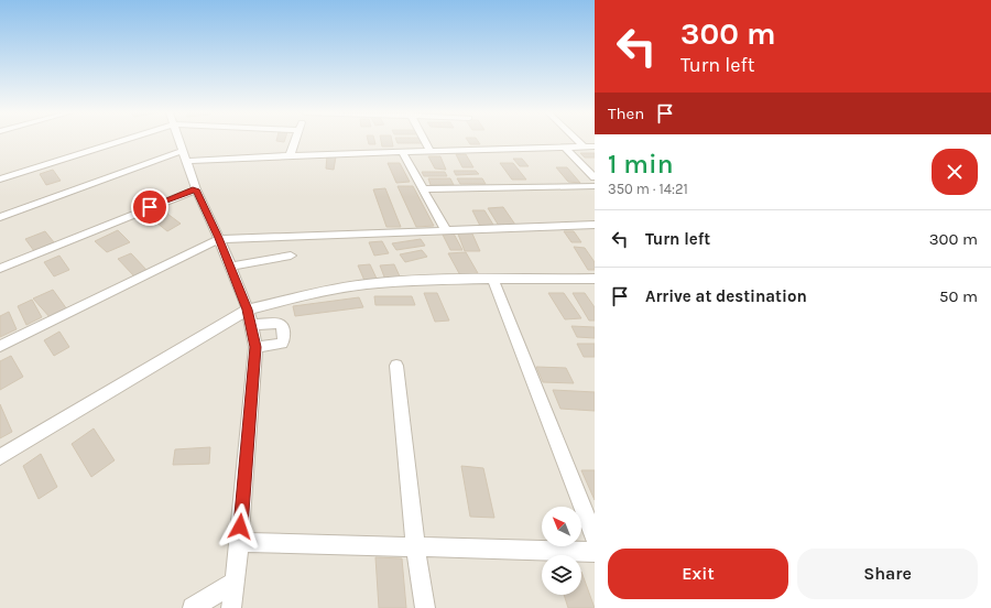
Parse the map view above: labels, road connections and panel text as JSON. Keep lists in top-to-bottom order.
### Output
{
  "north": "top left",
  "page": {
    "turn": ["300 m", "Turn left"],
    "then": "Then",
    "heading": ["1 min", "350 m · 14:21"],
    "list": [
      {
        "name": "Turn left",
        "value": "300 m"
      },
      {
        "name": "Arrive at destination",
        "value": "50 m"
      }
    ],
    "buttons": ["Exit", "Share"]
  }
}
